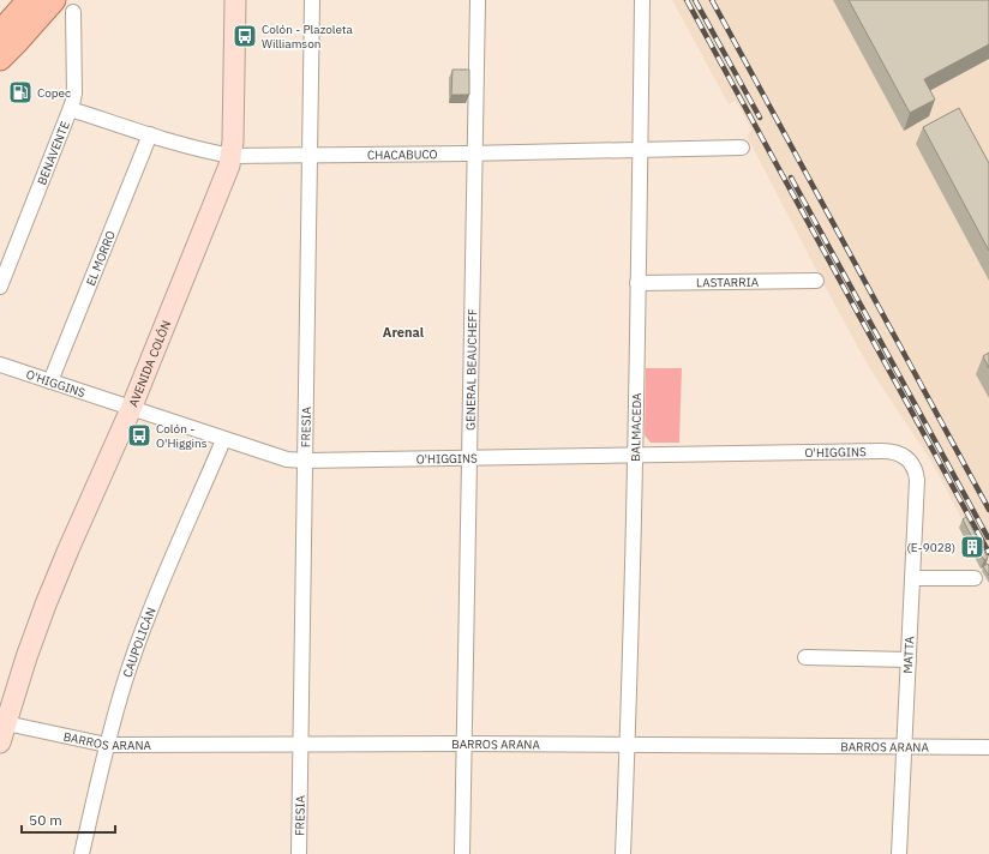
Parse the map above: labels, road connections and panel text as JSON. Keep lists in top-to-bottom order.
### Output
{
  "streets": {
    "main road": ["AVENIDA COLÓN"],
    "street": [
      "BENAVENTE",
      "CHACABUCO",
      "EL MORRO",
      "LASTARRIA",
      "GENERAL BEAUCHEFF",
      "O'HIGGINS",
      "FRESIA",
      "BALMACEDA",
      "CAUPOLICÁN",
      "MATTA",
      "BARROS ARANA"
    ]
  },
  "crossings": [
    ["BENAVENTE", "CHACABUCO"],
    ["CHACABUCO", "EL MORRO"],
    ["CHACABUCO", "AVENIDA COLÓN"],
    ["CHACABUCO", "GENERAL BEAUCHEFF"],
    ["CHACABUCO", "FRESIA"],
    ["CHACABUCO", "BALMACEDA"],
    ["EL MORRO", "O'HIGGINS"],
    ["LASTARRIA", "BALMACEDA"],
    ["AVENIDA COLÓN", "O'HIGGINS"],
    ["AVENIDA COLÓN", "BARROS ARANA"],
    ["GENERAL BEAUCHEFF", "O'HIGGINS"],
    ["GENERAL BEAUCHEFF", "BARROS ARANA"],
    ["O'HIGGINS", "FRESIA"],
    ["O'HIGGINS", "BALMACEDA"],
    ["O'HIGGINS", "CAUPOLICÁN"],
    ["O'HIGGINS", "MATTA"],
    ["FRESIA", "BARROS ARANA"],
    ["BALMACEDA", "BARROS ARANA"],
    ["CAUPOLICÁN", "BARROS ARANA"],
    ["MATTA", "BARROS ARANA"]
  ],
  "districts": ["Arenal"],
  "places": {
    "bus stop": ["Colón - Plazoleta Williamson", "Colón - O'Higgins"],
    "fuel station": ["Copec"],
    "building": ["(E-9028)"]
  },
  "scale_bar": "50 m"
}
